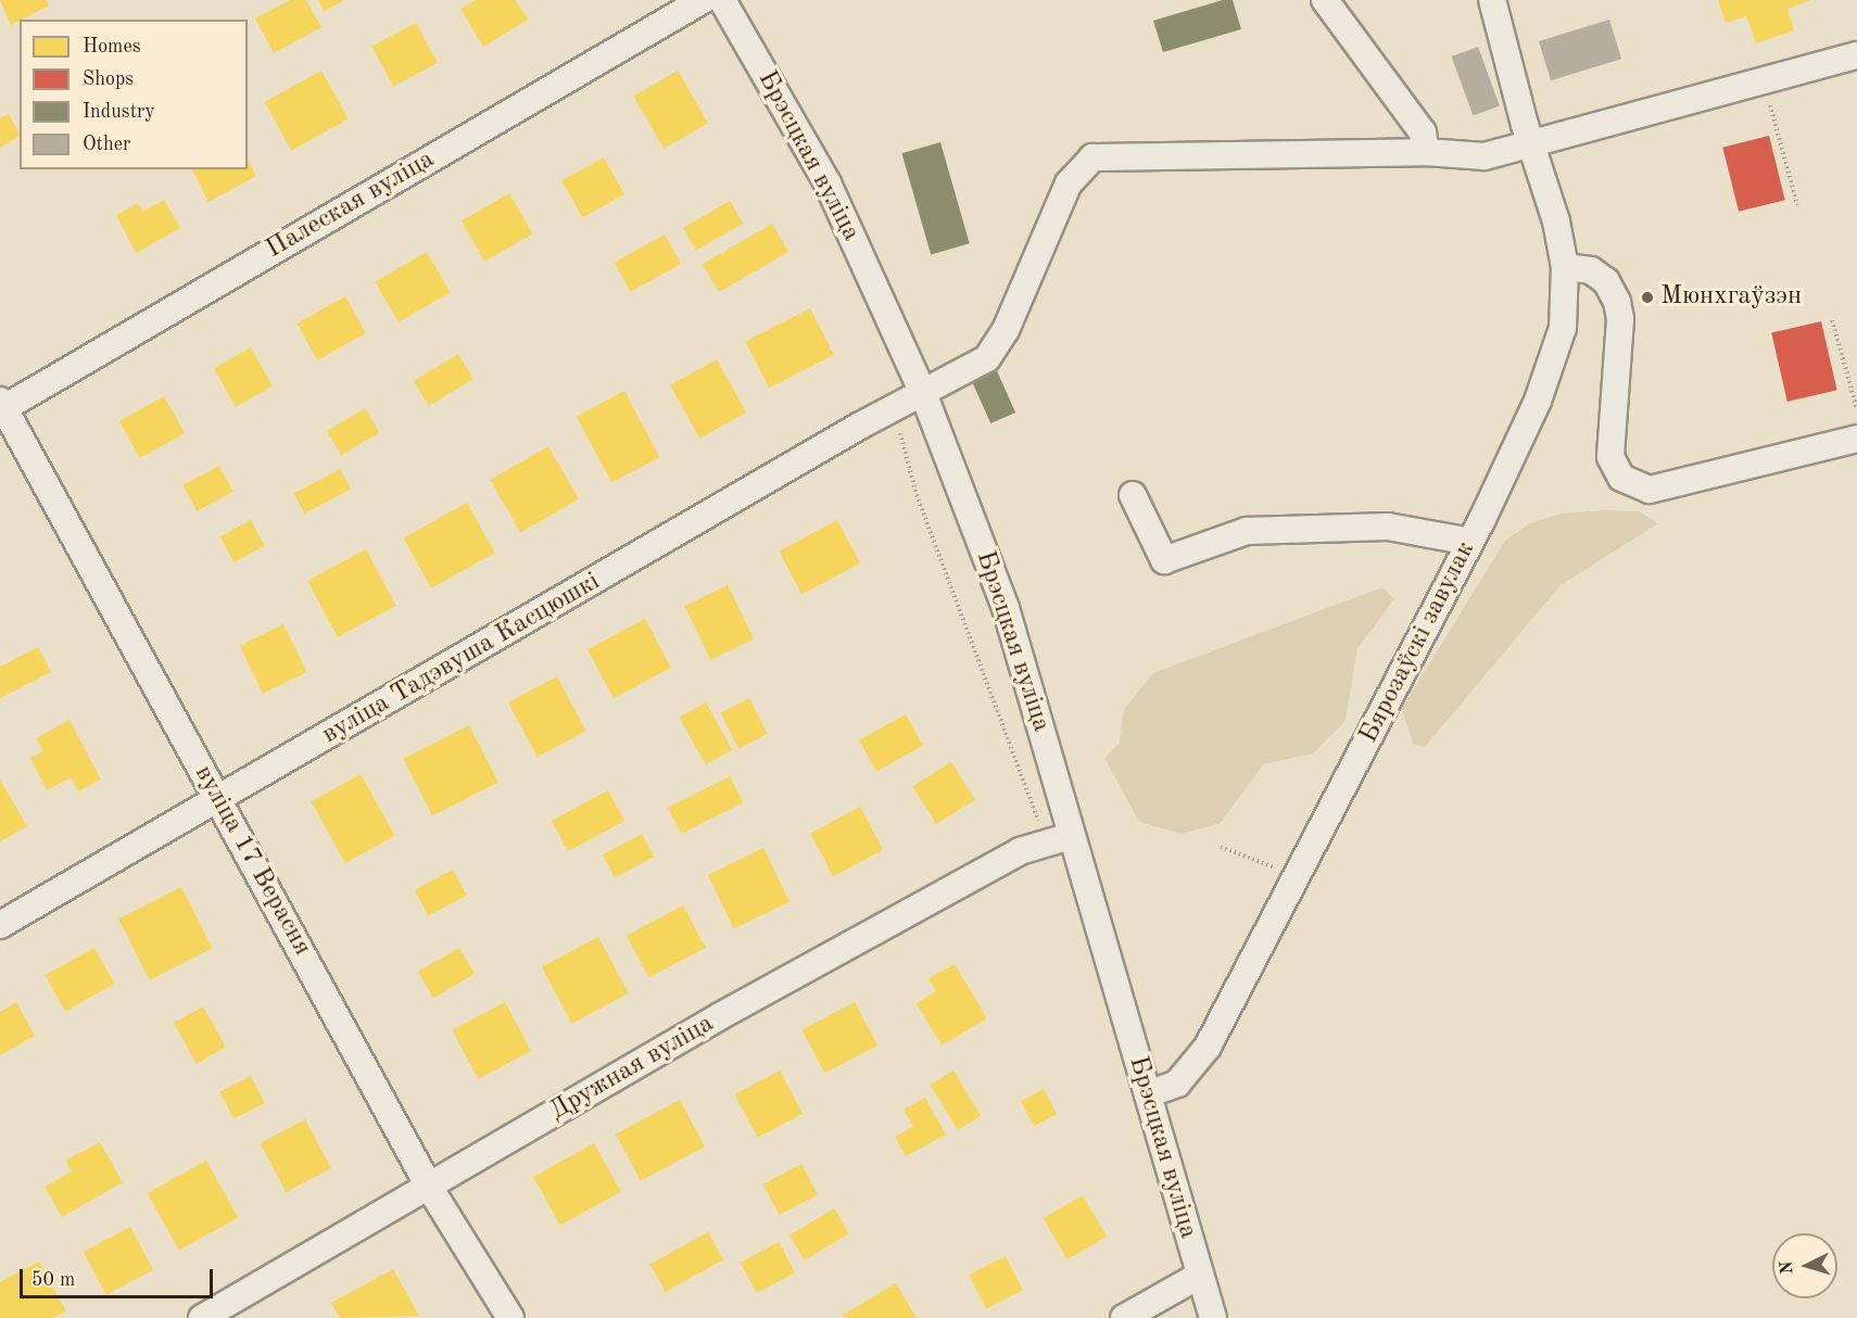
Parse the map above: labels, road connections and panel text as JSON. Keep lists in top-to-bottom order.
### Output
{
  "streets": {
    "street": [
      "Брэсцкая вуліца",
      "Палеская вуліца",
      "Бярозаўскі завулак",
      "вуліца Тадэвуша Касцюшкі",
      "вуліца 17 Верасня",
      "Дружная вуліца"
    ]
  },
  "crossings": [
    ["Брэсцкая вуліца", "Бярозаўскі завулак"],
    ["Брэсцкая вуліца", "вуліца Тадэвуша Касцюшкі"],
    ["Брэсцкая вуліца", "Дружная вуліца"],
    ["Палеская вуліца", "вуліца 17 Верасня"],
    ["Бярозаўскі завулак", "вуліца Тадэвуша Касцюшкі"],
    ["вуліца Тадэвуша Касцюшкі", "вуліца 17 Верасня"],
    ["вуліца 17 Верасня", "Дружная вуліца"]
  ],
  "places": ["Мюнхгаўзэн"],
  "legend": [
    "Homes",
    "Shops",
    "Industry",
    "Other"
  ],
  "scale_bar": "50 m",
  "north": "left"
}
